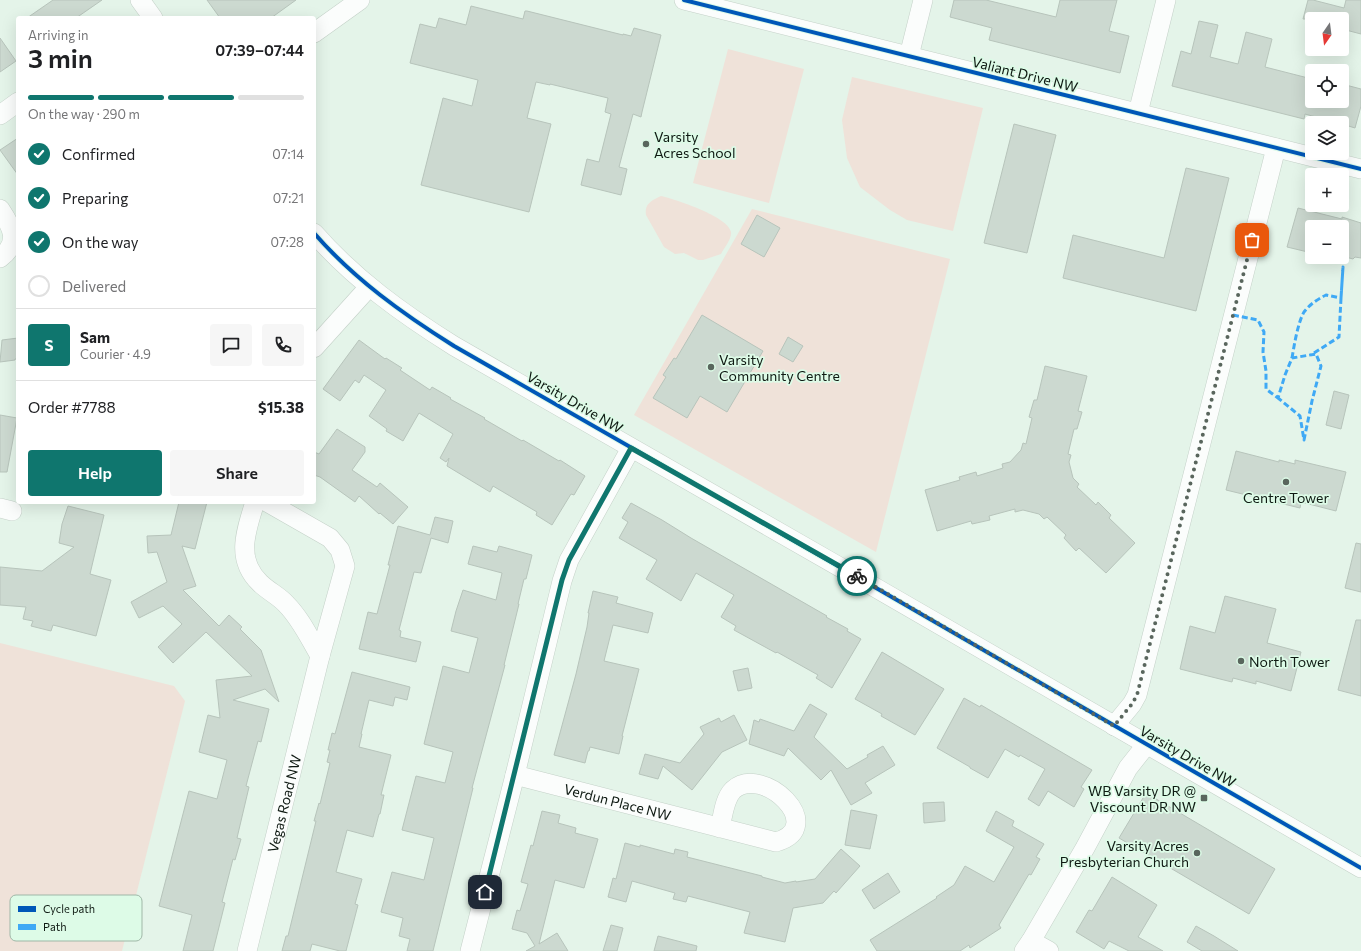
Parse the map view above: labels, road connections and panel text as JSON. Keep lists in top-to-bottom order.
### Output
{
  "streets": {
    "street": [
      "Valiant Drive NW",
      "Varsity Drive NW",
      "Verdun Place NW",
      "Vegas Road NW"
    ]
  },
  "places": {
    "other": [
      "Varsity Acres School",
      "Varsity Community Centre",
      "Centre Tower",
      "North Tower",
      "Varsity Acres Presbyterian Church"
    ],
    "transit": ["WB Varsity DR @ Viscount DR NW"]
  },
  "legend": ["Cycle path", "Path"],
  "north": "bottom",
  "page": {
    "map_buttons": ["+", "−"],
    "heading": ["3 min", "Arriving in", "07:39–07:44"],
    "panel": [
      "Sam",
      "Courier · 4.9",
      "Order #7788",
      "$15.38"
    ],
    "bar": "On the way · 290 m",
    "list": [
      ["Confirmed", "07:14"],
      ["Preparing", "07:21"],
      ["On the way", "07:28"],
      "Delivered"
    ],
    "round": "S",
    "buttons": ["Help", "Share"]
  }
}
